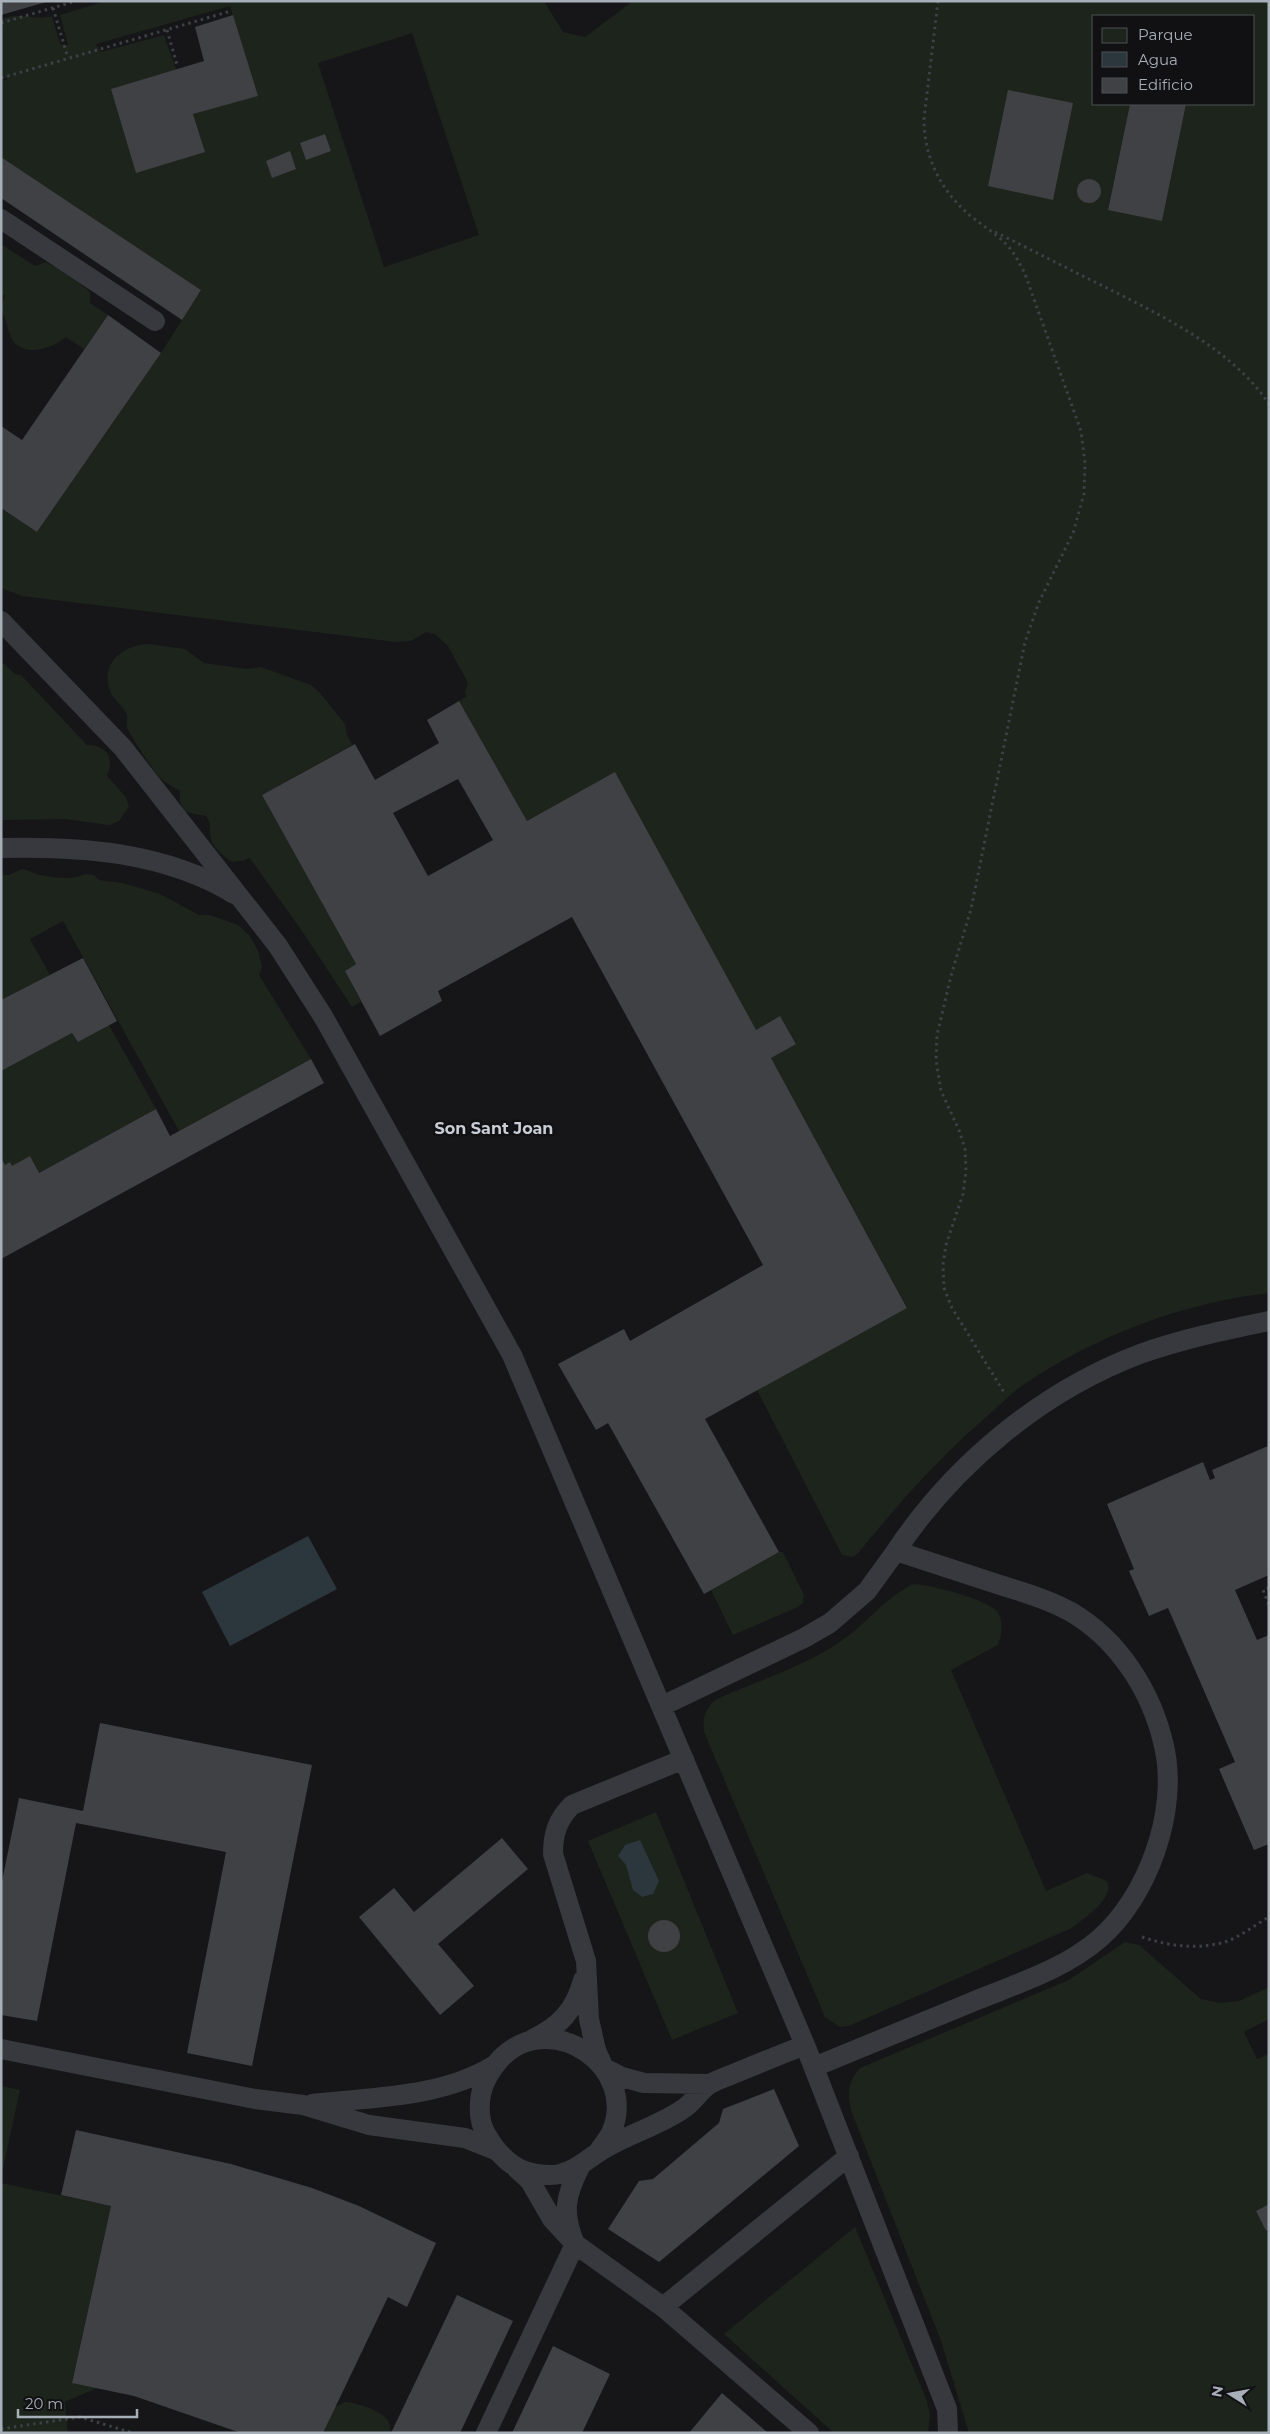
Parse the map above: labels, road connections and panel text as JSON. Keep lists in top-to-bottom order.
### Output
{
  "districts": ["Son Sant Joan"],
  "legend": ["Parque", "Agua", "Edificio"],
  "scale_bar": "20 m",
  "north": "left"
}
